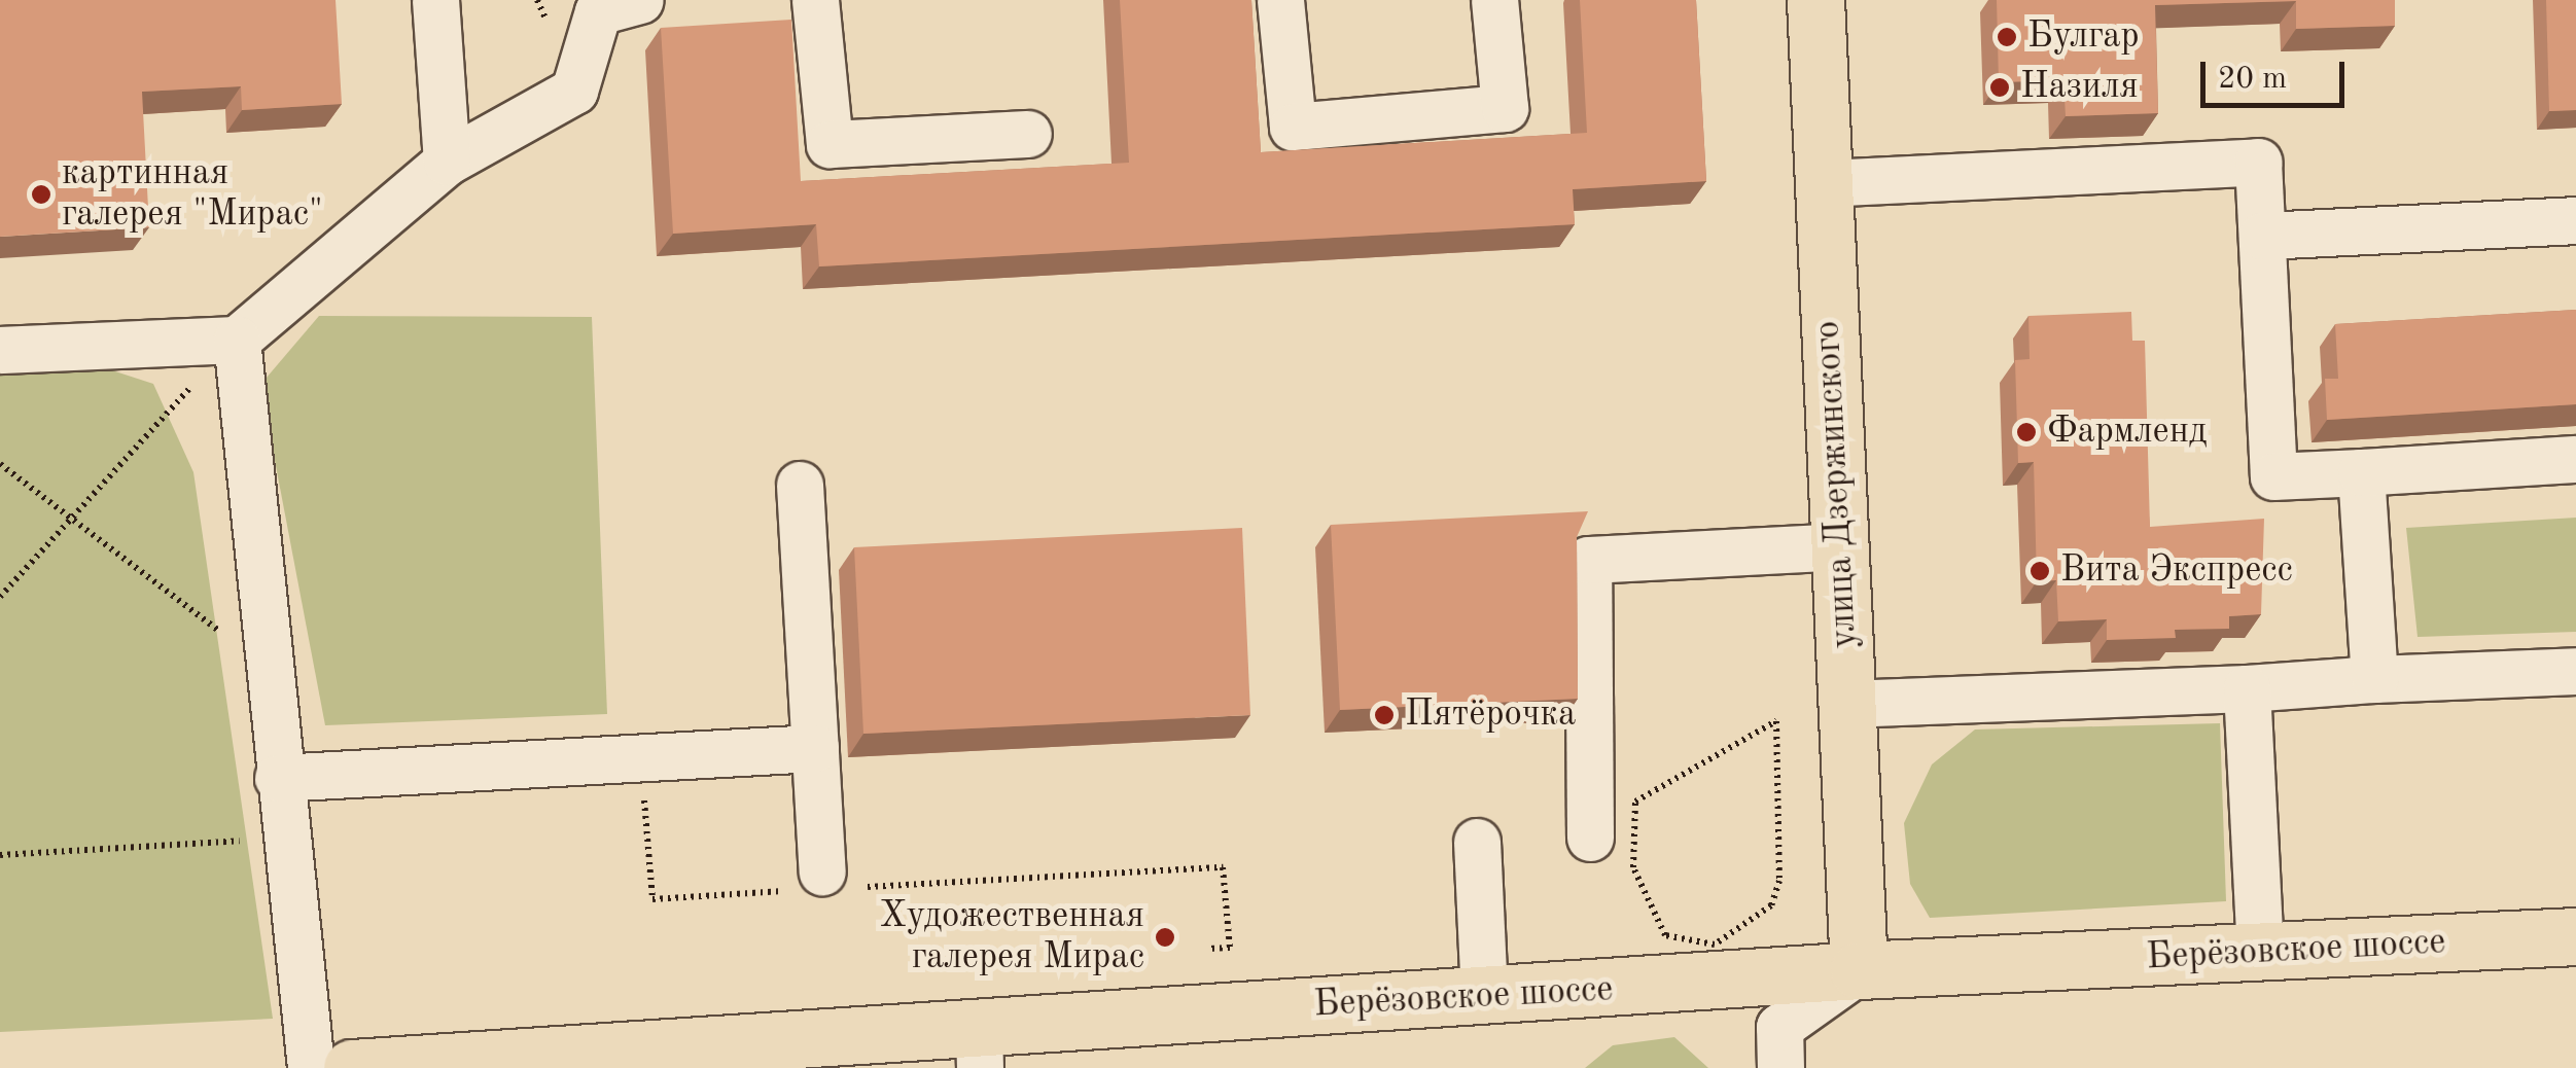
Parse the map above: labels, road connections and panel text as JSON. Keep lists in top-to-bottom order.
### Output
{
  "streets": {
    "main road": ["улица Дзержинского", "Берёзовское шоссе"]
  },
  "crossings": [
    ["улица Дзержинского", "Берёзовское шоссе"]
  ],
  "places": [
    "Булгар",
    "Назиля",
    "картинная галерея \"Мирас\"",
    "Фармленд",
    "Вита Экспресс",
    "Пятёрочка",
    "Художественная галерея Мирас"
  ],
  "scale_bar": "20 m"
}
